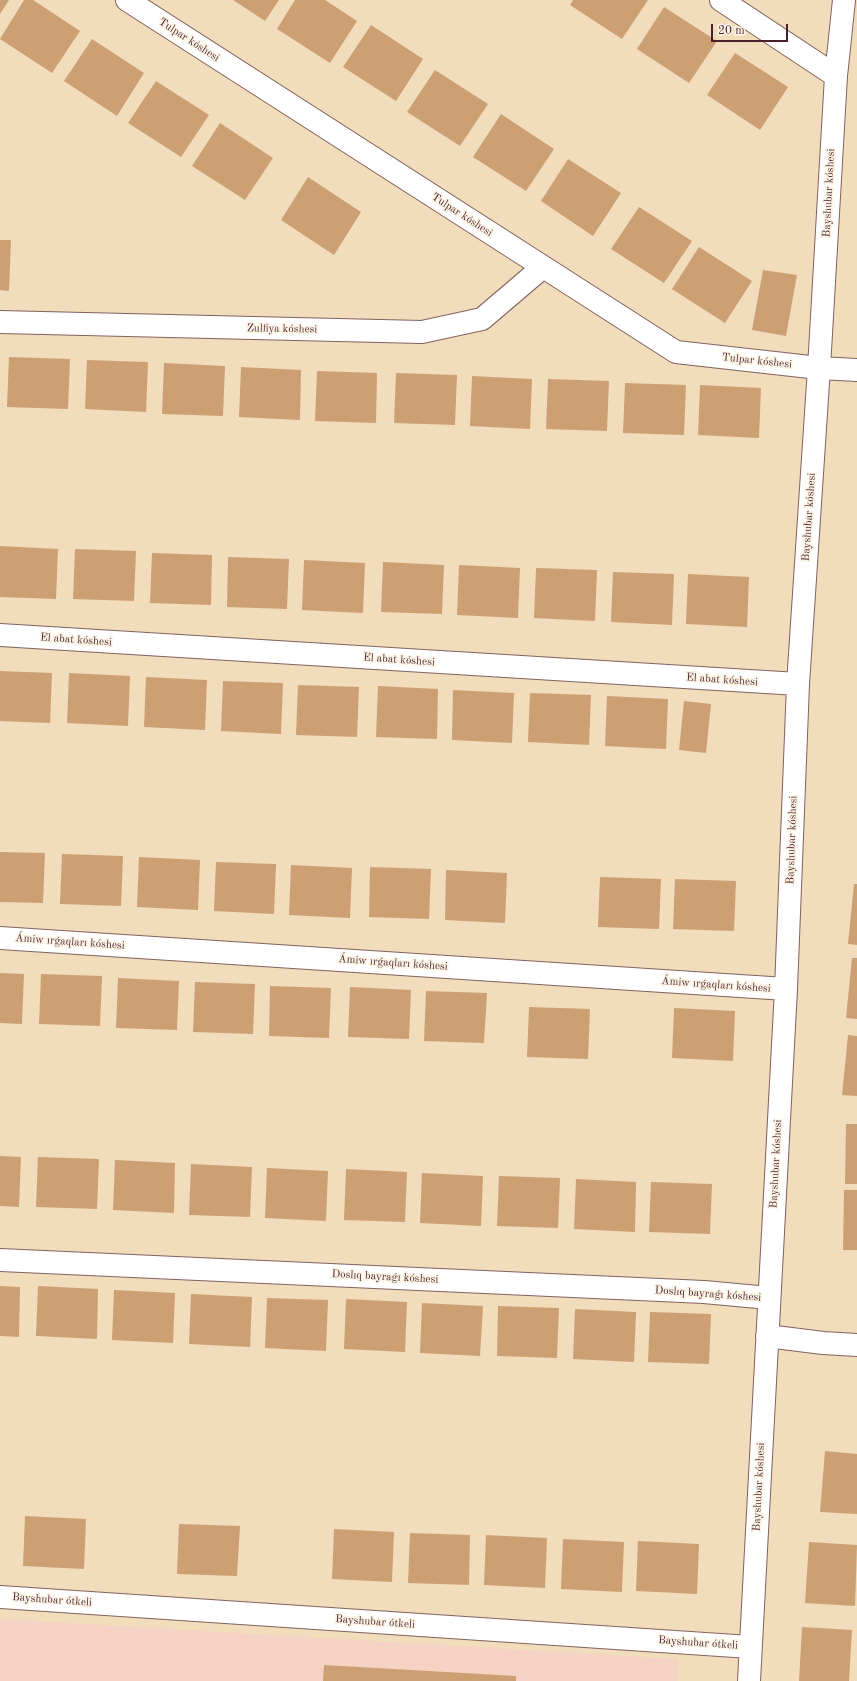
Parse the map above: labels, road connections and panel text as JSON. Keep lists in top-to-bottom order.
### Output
{
  "streets": {
    "street": [
      "Tulpar kóshesi",
      "Bayshubar kóshesi",
      "Zulfiya kóshesi",
      "El abat kóshesi",
      "Ámiw ırǵaqları kóshesi",
      "Doslıq bayraǵı kóshesi",
      "Bayshubar ótkeli"
    ]
  },
  "crossings": [
    ["Tulpar kóshesi", "Bayshubar kóshesi"],
    ["Tulpar kóshesi", "Zulfiya kóshesi"],
    ["Bayshubar kóshesi", "El abat kóshesi"],
    ["Bayshubar kóshesi", "Ámiw ırǵaqları kóshesi"],
    ["Bayshubar kóshesi", "Doslıq bayraǵı kóshesi"],
    ["Bayshubar kóshesi", "Bayshubar ótkeli"]
  ],
  "scale_bar": "20 m"
}
